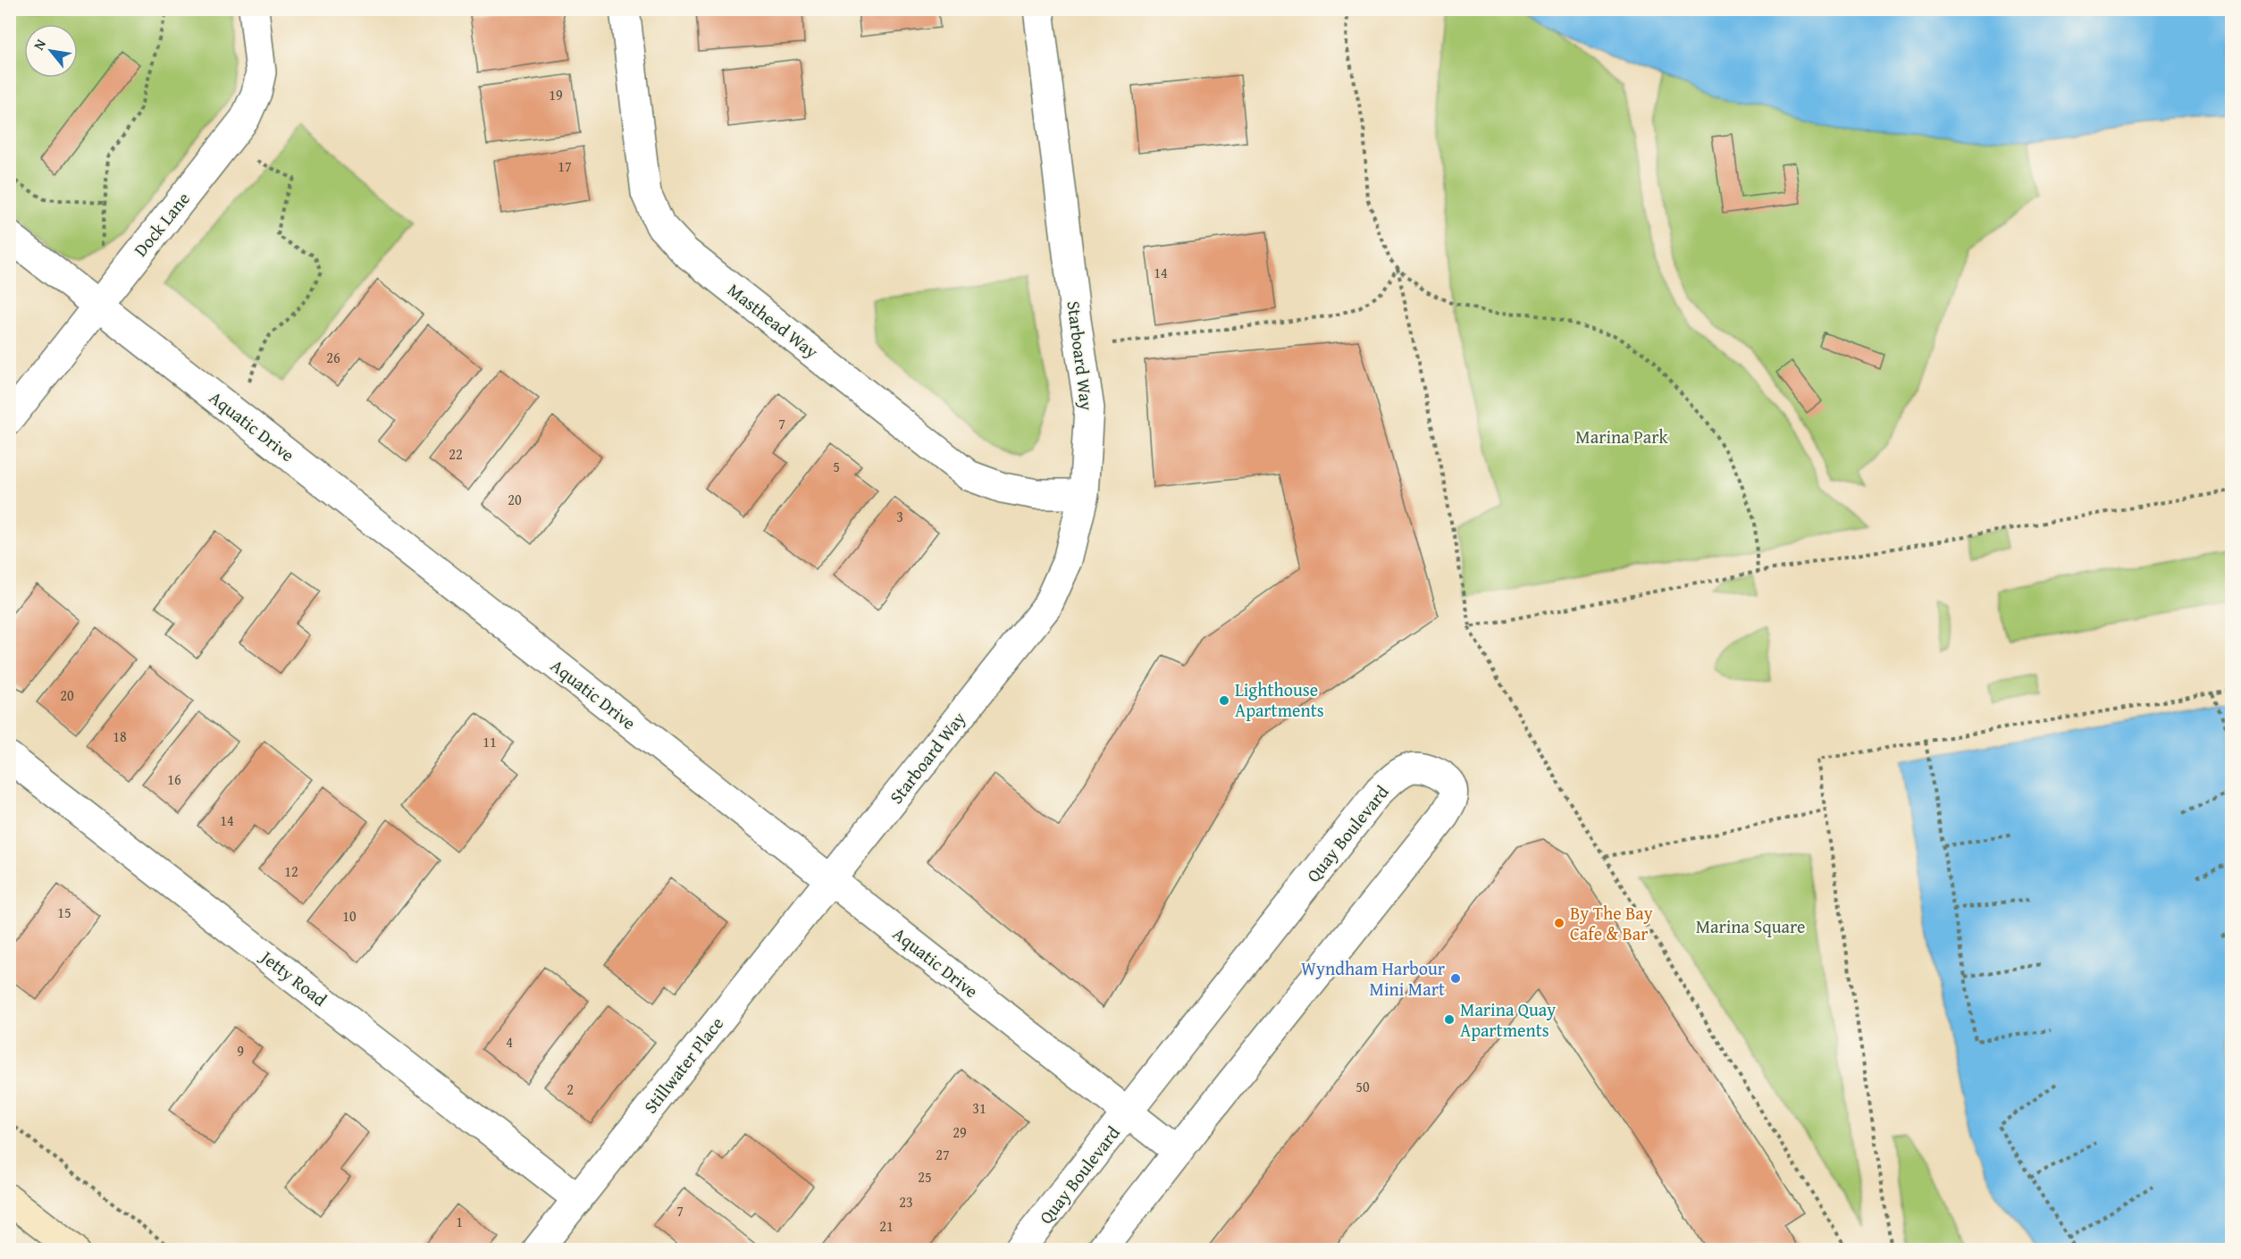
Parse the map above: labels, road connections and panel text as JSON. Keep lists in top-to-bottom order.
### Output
{
  "streets": {
    "street": [
      "Dock Lane",
      "Masthead Way",
      "Starboard Way",
      "Aquatic Drive",
      "Quay Boulevard",
      "Jetty Road",
      "Stillwater Place"
    ]
  },
  "crossings": [
    ["Dock Lane", "Aquatic Drive"],
    ["Masthead Way", "Starboard Way"],
    ["Starboard Way", "Aquatic Drive"],
    ["Starboard Way", "Stillwater Place"],
    ["Aquatic Drive", "Quay Boulevard"],
    ["Aquatic Drive", "Stillwater Place"],
    ["Jetty Road", "Stillwater Place"]
  ],
  "parks": ["Marina Park", "Marina Square"],
  "places": [
    "Lighthouse Apartments",
    "By The Bay Cafe & Bar",
    "Wyndham Harbour Mini Mart",
    "Marina Quay Apartments"
  ],
  "house_numbers": [
    "19",
    "17",
    "14",
    "26",
    "7",
    "22",
    "5",
    "20",
    "3",
    "20",
    "18",
    "11",
    "16",
    "14",
    "12",
    "15",
    "10",
    "4",
    "9",
    "50",
    "2",
    "31",
    "29",
    "27",
    "25",
    "23",
    "7",
    "1",
    "21"
  ],
  "north": "top left"
}
